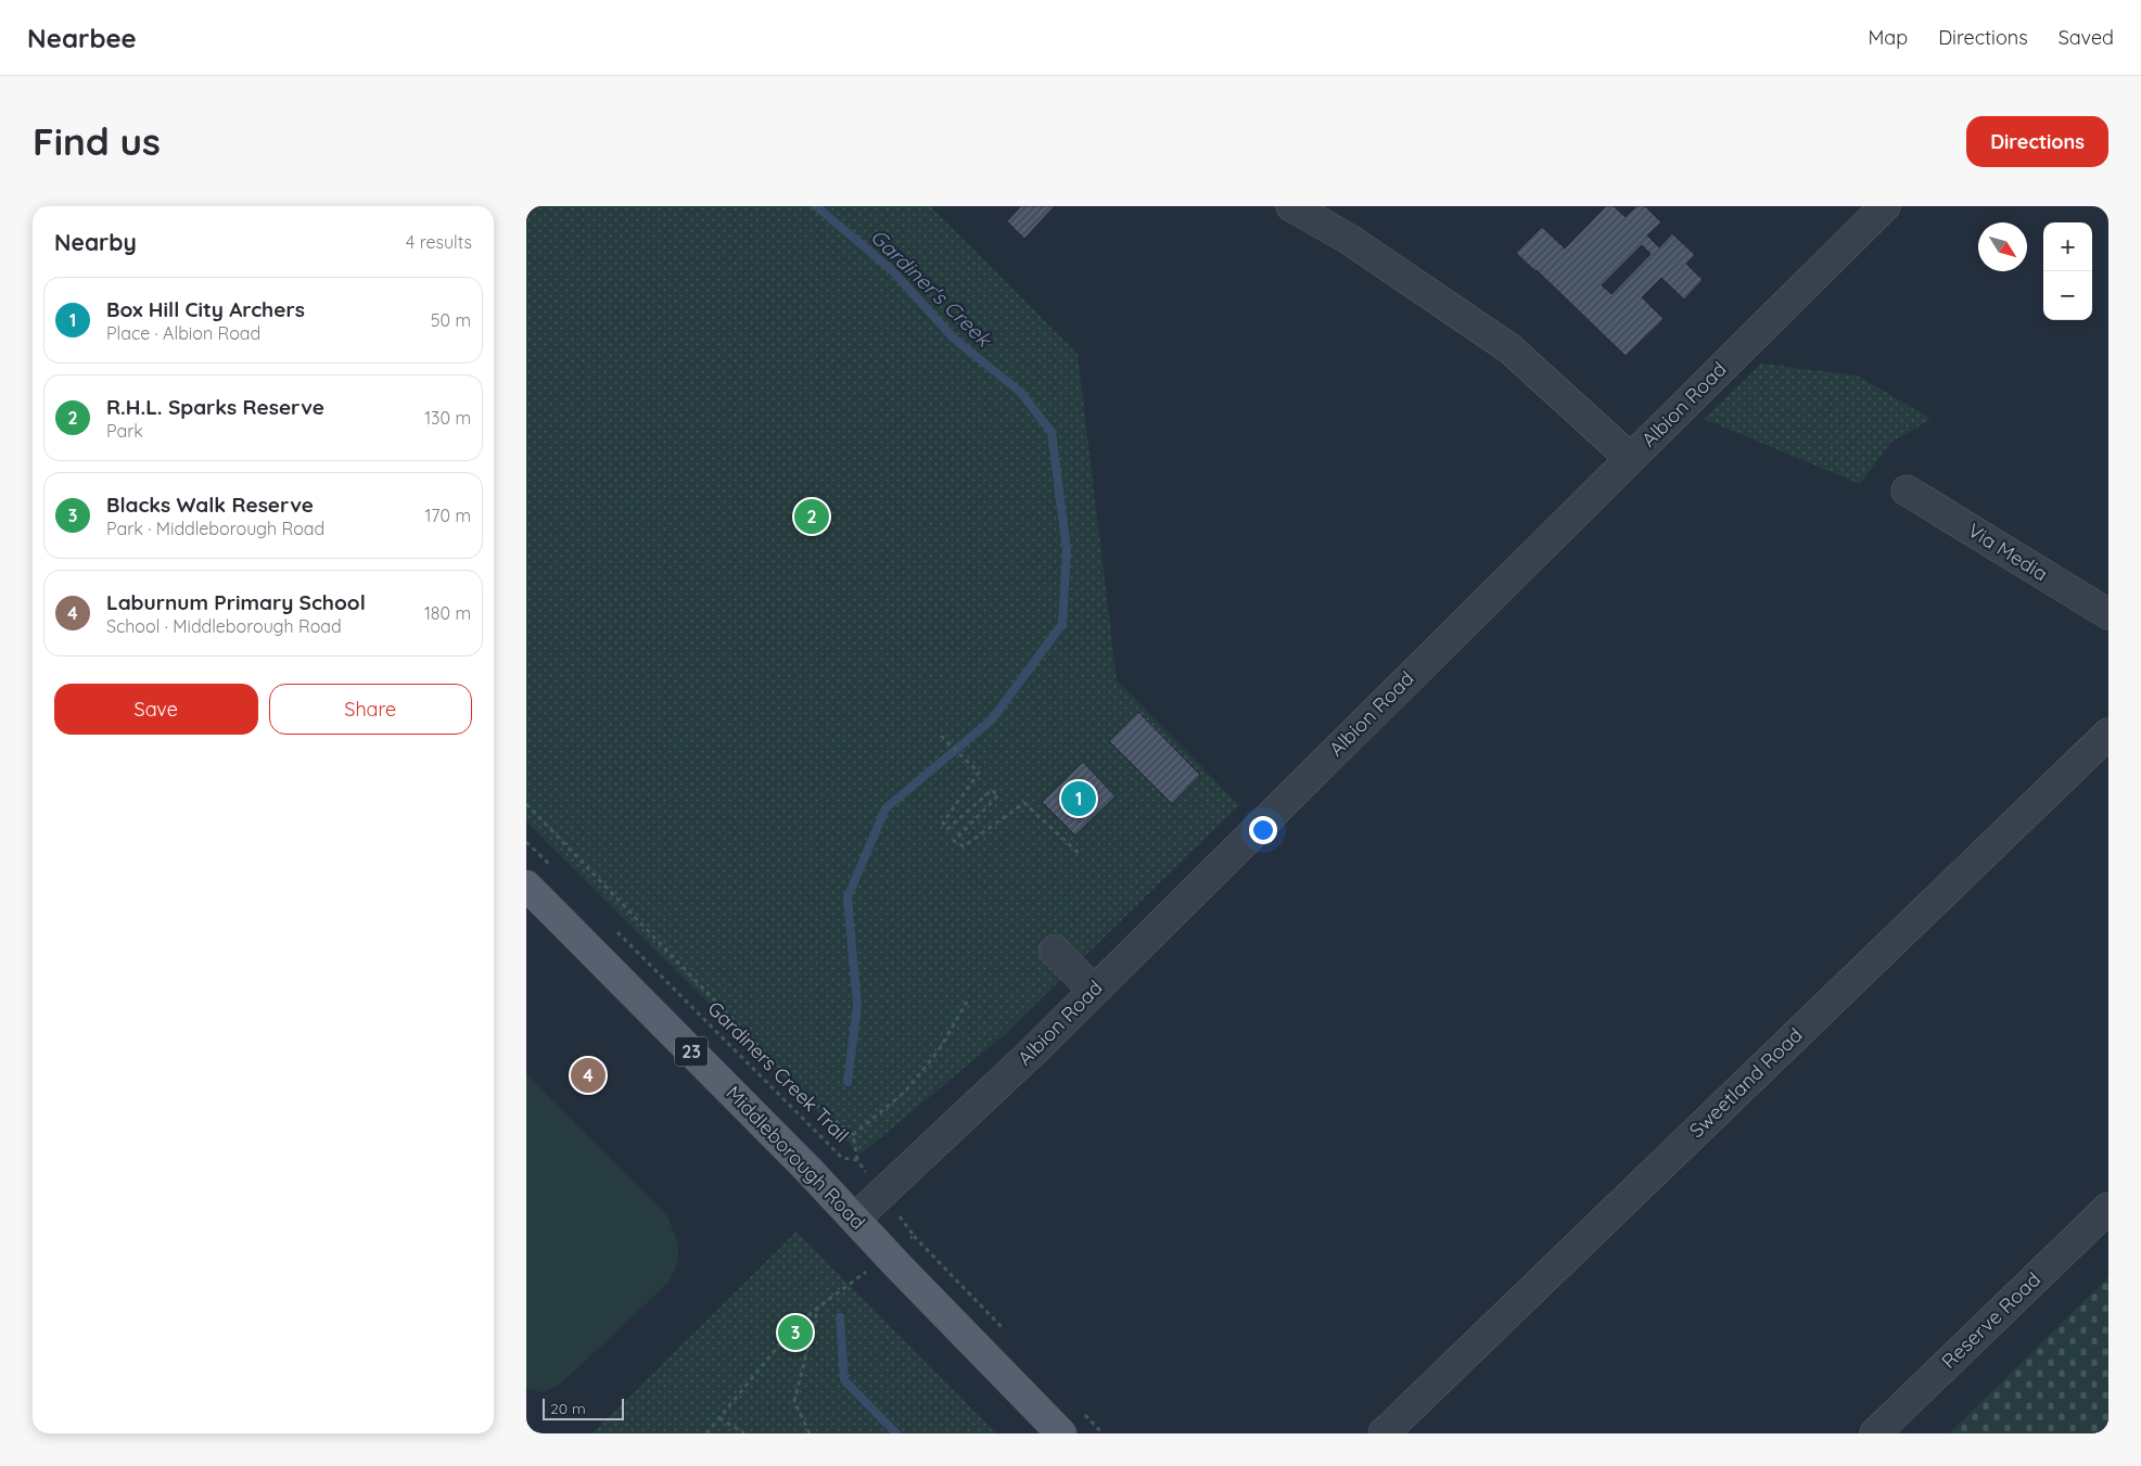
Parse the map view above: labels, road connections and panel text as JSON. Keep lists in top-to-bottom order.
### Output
{
  "streets": {
    "main road": ["23", "Middleborough Road"],
    "street": [
      "Albion Road",
      "Via Media",
      "Sweetland Road",
      "Reserve Road"
    ],
    "path": ["Gardiners Creek Trail"]
  },
  "crossings": [
    ["Albion Road", "Gardiners Creek Trail"],
    ["Albion Road", "Middleborough Road"],
    ["Gardiners Creek Trail", "Middleborough Road"]
  ],
  "water": ["Gardiner's Creek"],
  "scale_bar": "20 m",
  "north": "bottom right",
  "page": {
    "header": "Nearbee",
    "nav": ["Map", "Directions", "Saved"],
    "buttons": [
      "Directions",
      ["Save", "Share"]
    ],
    "title": "Find us",
    "heading": ["Nearby", "4 results"],
    "map_buttons": ["+", "−"],
    "list": [
      {
        "mark": "1",
        "name": "Box Hill City Archers",
        "note": "Place · Albion Road",
        "value": "50 m"
      },
      {
        "mark": "2",
        "name": "R.H.L. Sparks Reserve",
        "note": "Park",
        "value": "130 m"
      },
      {
        "mark": "3",
        "name": "Blacks Walk Reserve",
        "note": "Park · Middleborough Road",
        "value": "170 m"
      },
      {
        "mark": "4",
        "name": "Laburnum Primary School",
        "note": "School · Middleborough Road",
        "value": "180 m"
      }
    ],
    "pins": [
      "2",
      "1",
      "4",
      "3"
    ],
    "scale": "20 m"
  }
}
